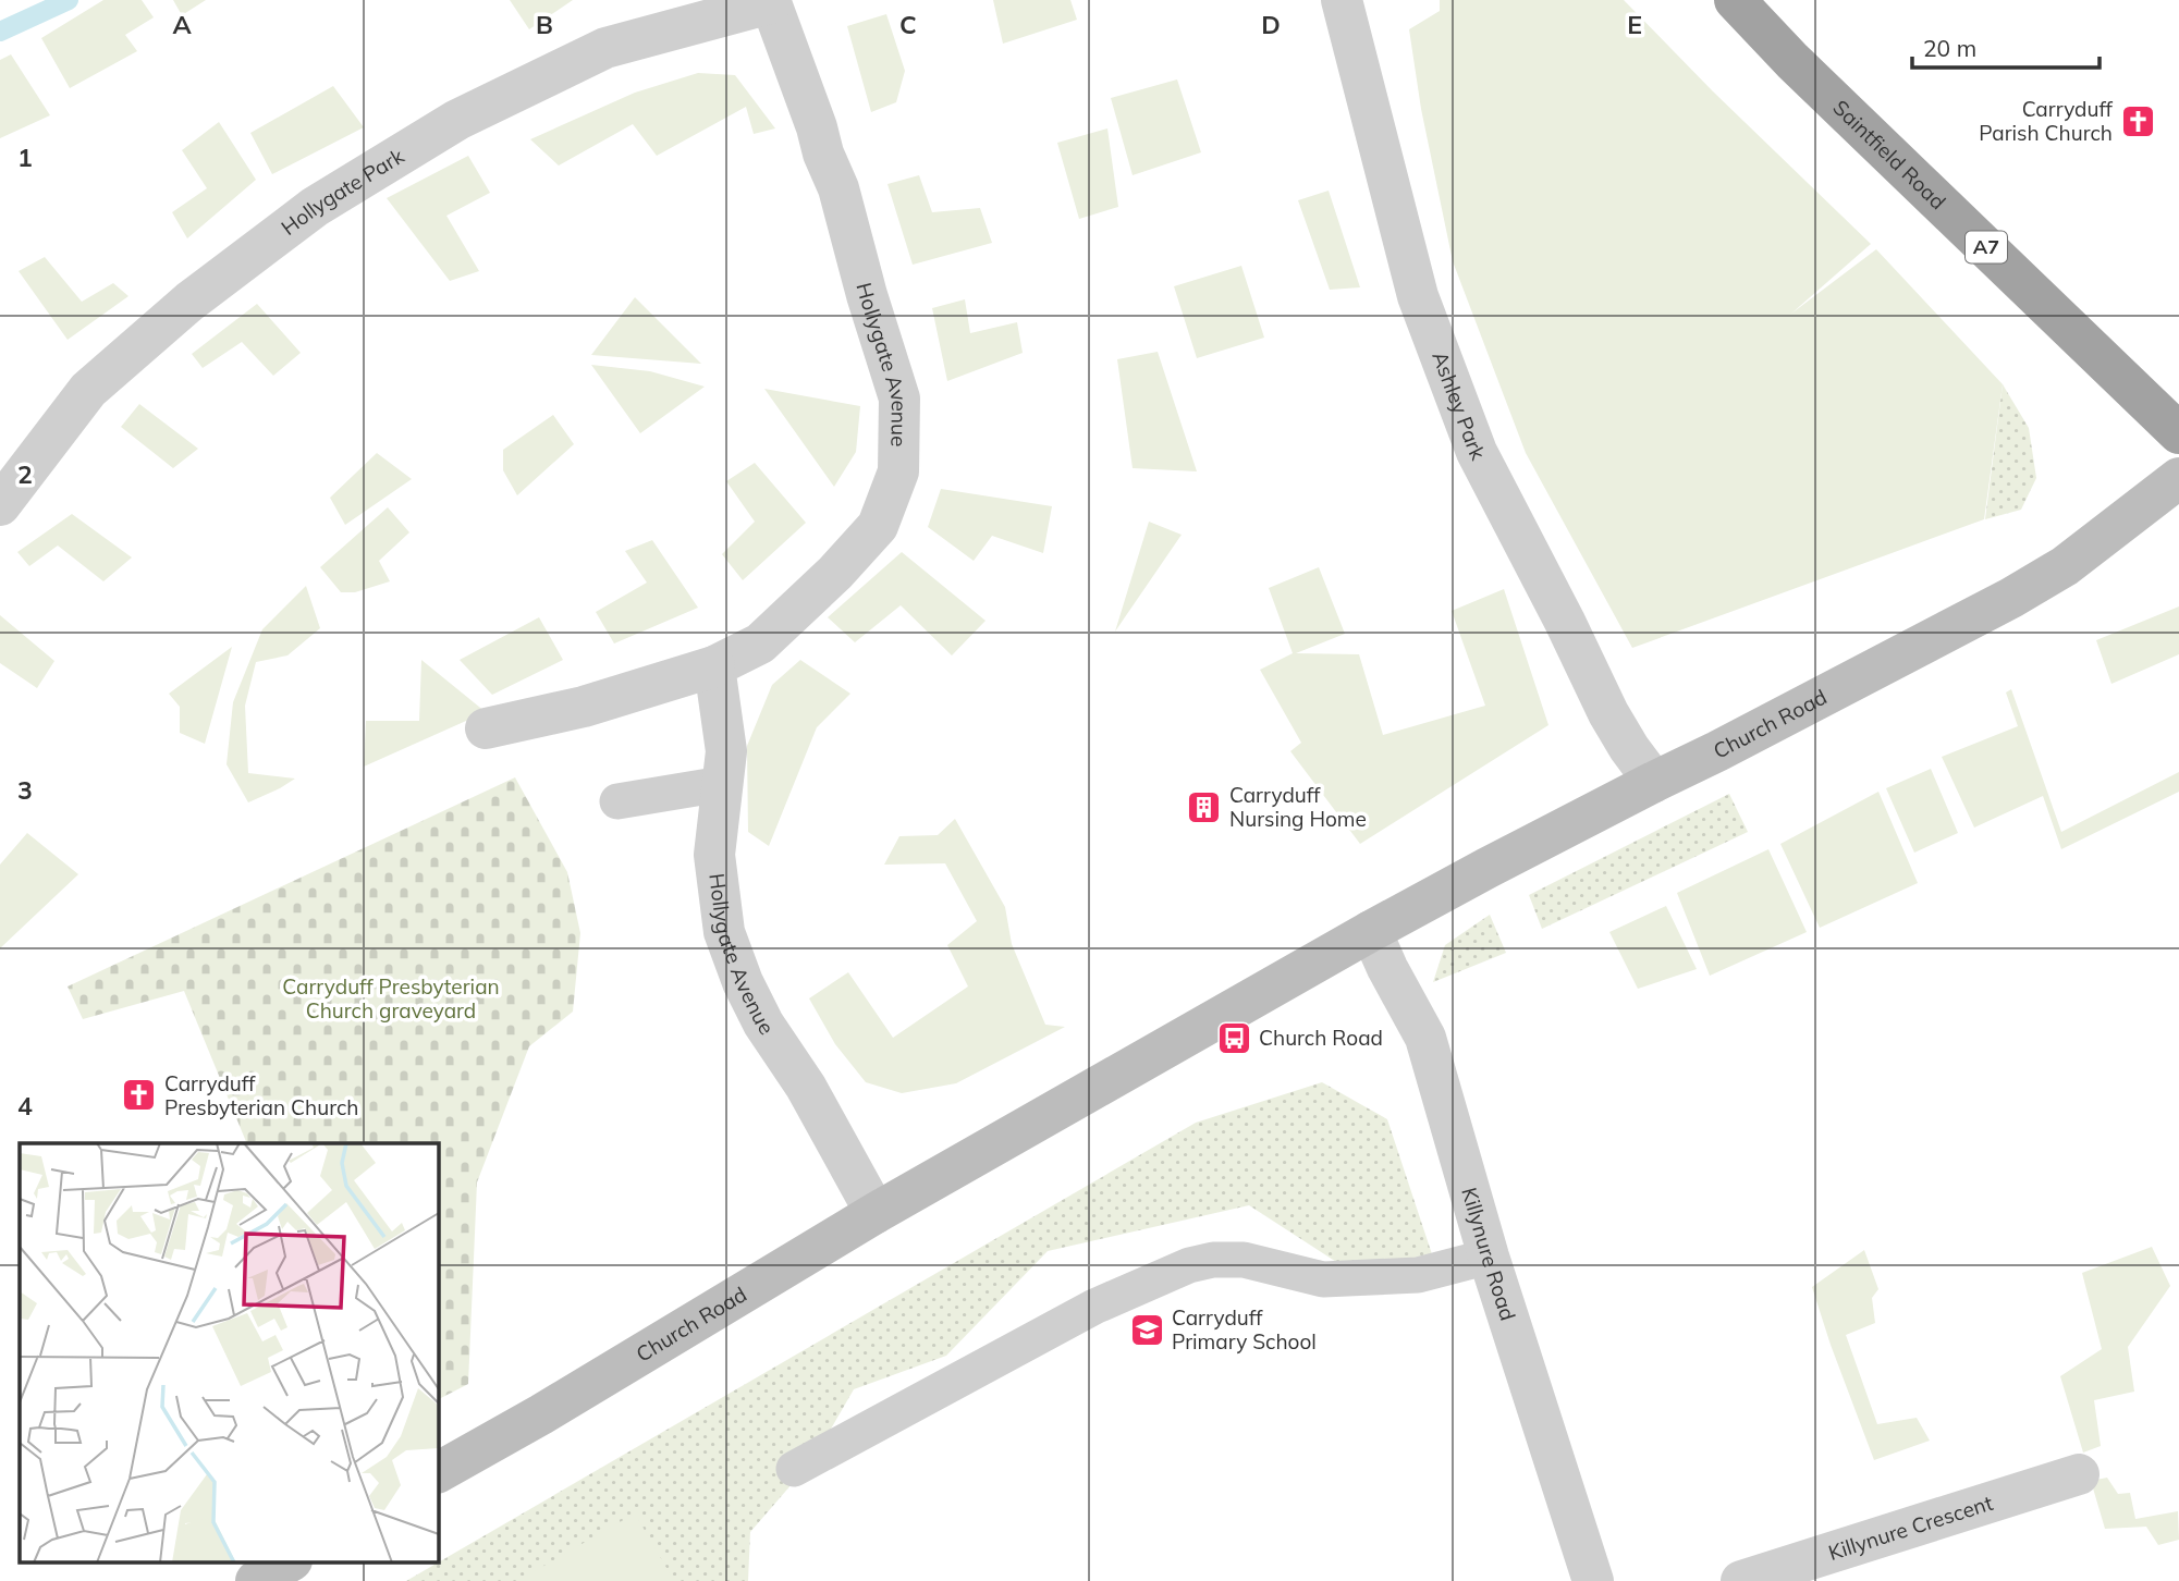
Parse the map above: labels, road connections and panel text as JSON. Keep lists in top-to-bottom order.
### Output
{
  "streets": {
    "highway": ["Saintfield Road", "A7"],
    "main road": ["Church Road"],
    "street": [
      "Hollygate Park",
      "Hollygate Avenue",
      "Ashley Park",
      "Killynure Road",
      "Killynure Crescent"
    ]
  },
  "crossings": [
    ["Hollygate Park", "Hollygate Avenue"],
    ["Hollygate Avenue", "Church Road"],
    ["Ashley Park", "Church Road"],
    ["Church Road", "Killynure Road"]
  ],
  "parks": ["Carryduff Presbyterian Church graveyard"],
  "places": {
    "church": ["Carryduff Parish Church", "Carryduff Presbyterian Church"],
    "building": ["Carryduff Nursing Home"],
    "bus stop": ["Church Road"],
    "school or university": ["Carryduff Primary School"]
  },
  "scale_bar": "20 m",
  "grid": {
    "columns": [
      "A",
      "B",
      "C",
      "D",
      "E"
    ],
    "rows": [
      "1",
      "2",
      "3",
      "4"
    ]
  }
}
